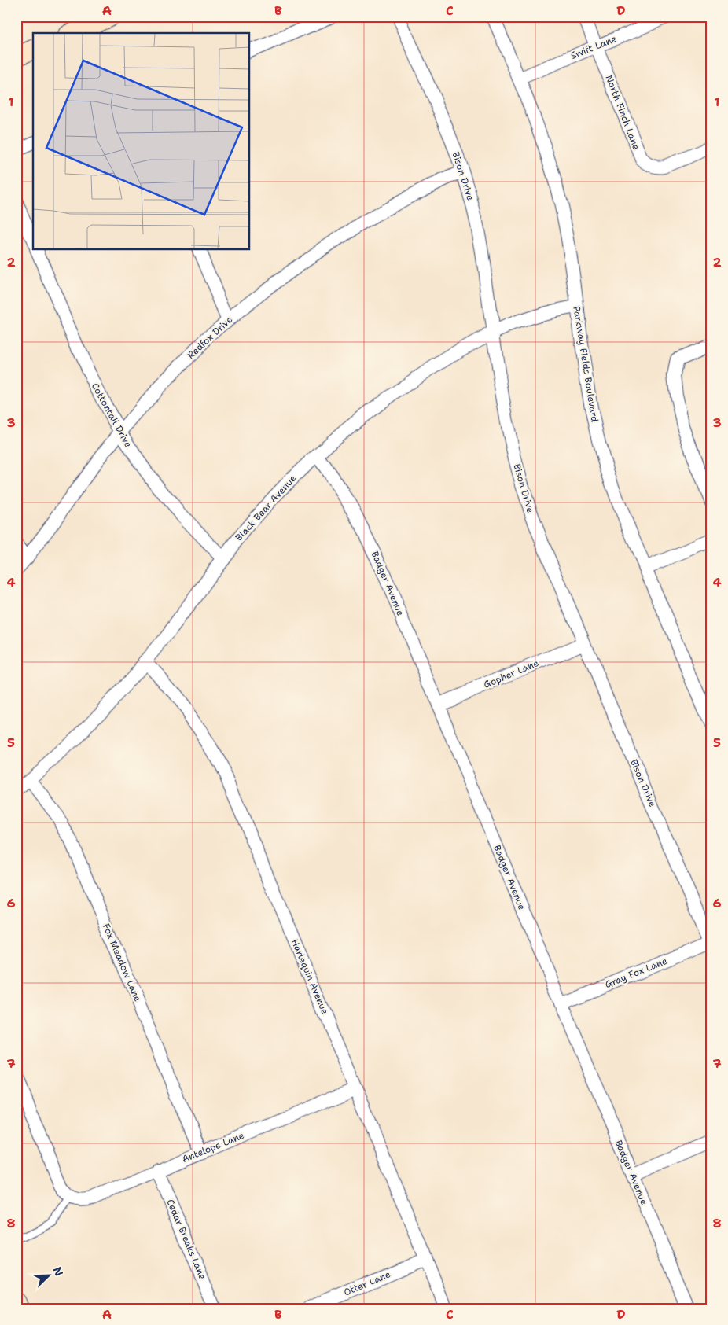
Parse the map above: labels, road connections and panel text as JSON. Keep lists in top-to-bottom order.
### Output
{
  "streets": {
    "street": [
      "Swift Lane",
      "North Finch Lane",
      "Bison Drive",
      "Redfox Drive",
      "Parkway Fields Boulevard",
      "Cottontail Drive",
      "Black Bear Avenue",
      "Badger Avenue",
      "Gopher Lane",
      "Fox Meadow Lane",
      "Gray Fox Lane",
      "Harlequin Avenue",
      "Antelope Lane",
      "Cedar Breaks Lane",
      "Otter Lane"
    ]
  },
  "crossings": [
    ["Swift Lane", "North Finch Lane"],
    ["Swift Lane", "Parkway Fields Boulevard"],
    ["Bison Drive", "Redfox Drive"],
    ["Bison Drive", "Black Bear Avenue"],
    ["Bison Drive", "Gopher Lane"],
    ["Bison Drive", "Gray Fox Lane"],
    ["Redfox Drive", "Cottontail Drive"],
    ["Parkway Fields Boulevard", "Black Bear Avenue"],
    ["Cottontail Drive", "Black Bear Avenue"],
    ["Black Bear Avenue", "Badger Avenue"],
    ["Black Bear Avenue", "Fox Meadow Lane"],
    ["Black Bear Avenue", "Harlequin Avenue"],
    ["Badger Avenue", "Gopher Lane"],
    ["Badger Avenue", "Gray Fox Lane"],
    ["Fox Meadow Lane", "Antelope Lane"],
    ["Harlequin Avenue", "Antelope Lane"],
    ["Harlequin Avenue", "Otter Lane"],
    ["Antelope Lane", "Cedar Breaks Lane"]
  ],
  "north": "top right",
  "grid": {
    "columns": [
      "A",
      "B",
      "C",
      "D"
    ],
    "rows": [
      "1",
      "2",
      "3",
      "4",
      "5",
      "6",
      "7",
      "8"
    ]
  }
}
